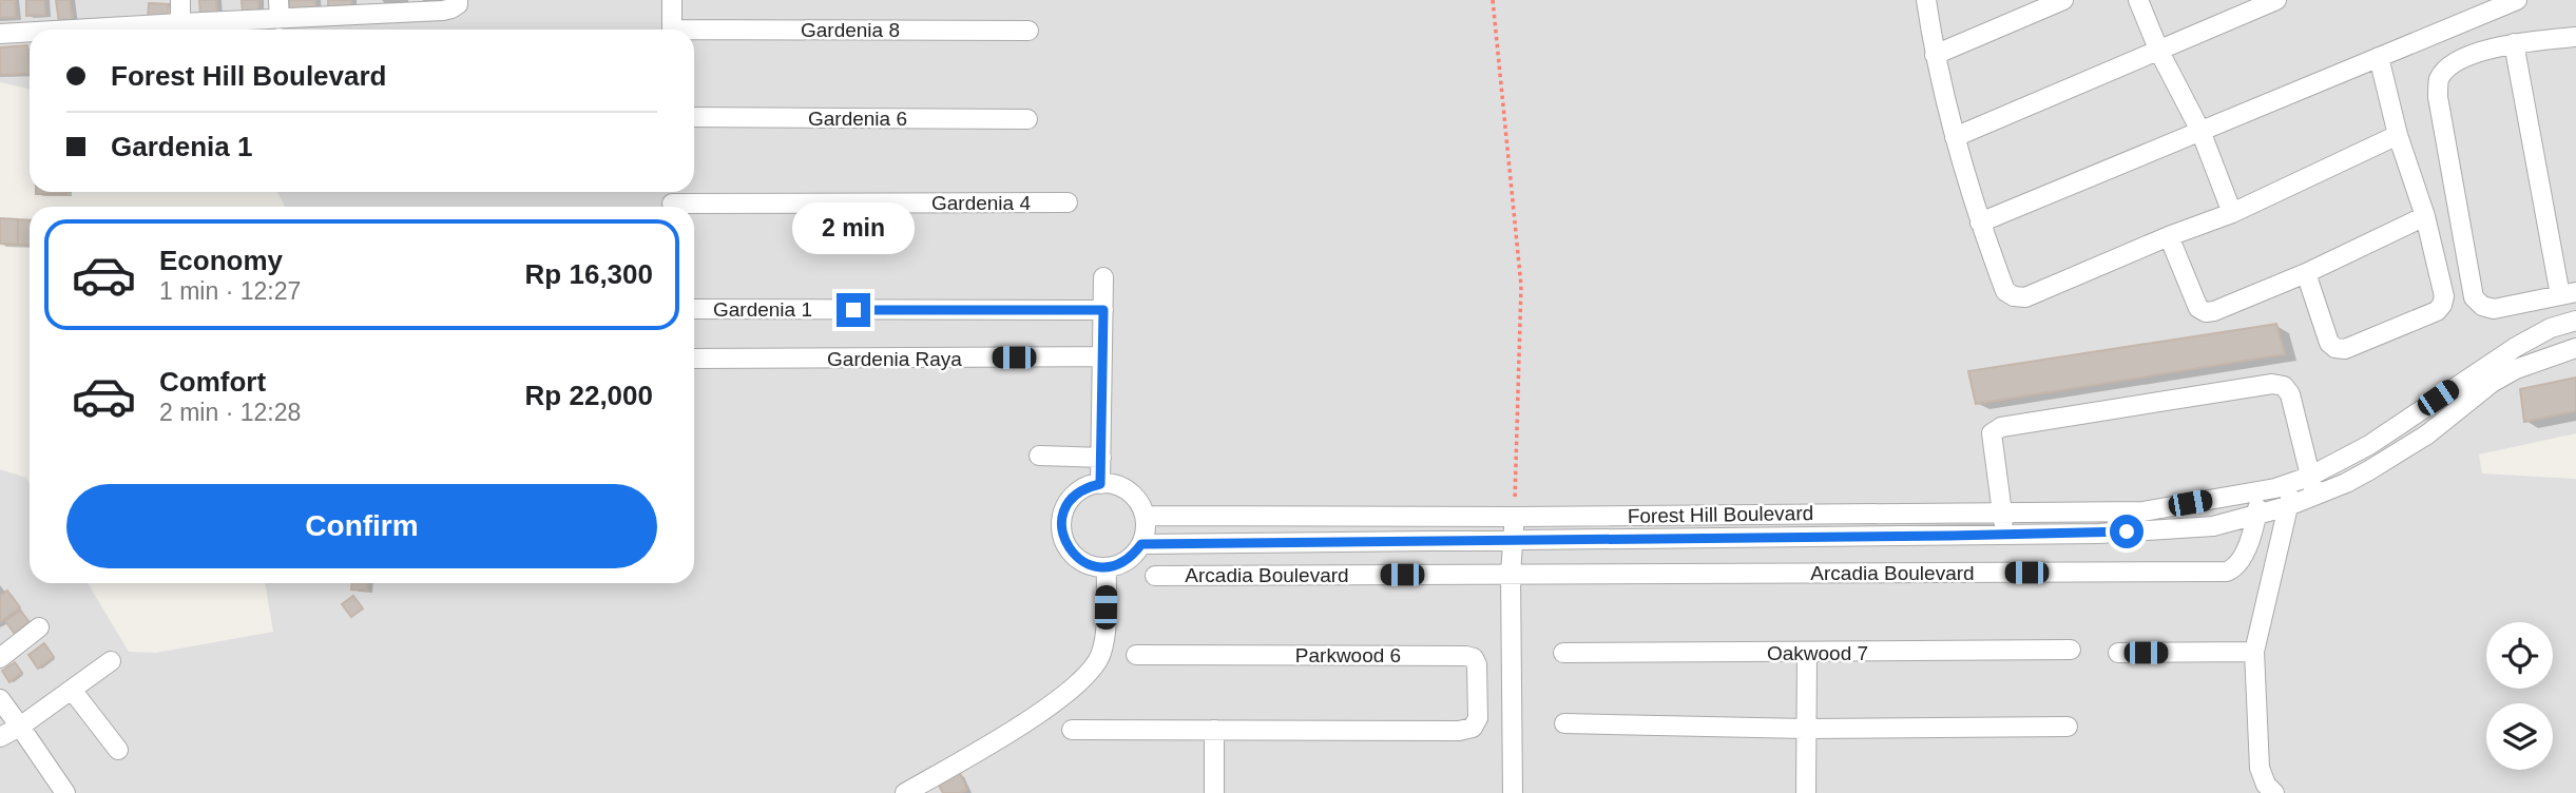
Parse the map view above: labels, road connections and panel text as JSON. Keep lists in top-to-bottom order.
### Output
{
  "streets": {
    "street": [
      "Gardenia 8",
      "Gardenia 6",
      "Gardenia 4",
      "Gardenia 1",
      "Gardenia Raya",
      "Forest Hill Boulevard",
      "Arcadia Boulevard",
      "Oakwood 7",
      "Parkwood 6"
    ]
  },
  "crossings": [
    ["Forest Hill Boulevard", "Arcadia Boulevard"]
  ],
  "page": {
    "banner": ["Forest Hill Boulevard", "Gardenia 1"],
    "bubble": "2 min",
    "list": [
      {
        "name": "Economy",
        "note": "1 min · 12:27",
        "value": "Rp 16,300"
      },
      {
        "name": "Comfort",
        "note": "2 min · 12:28",
        "value": "Rp 22,000"
      }
    ],
    "buttons": "Confirm"
  }
}
